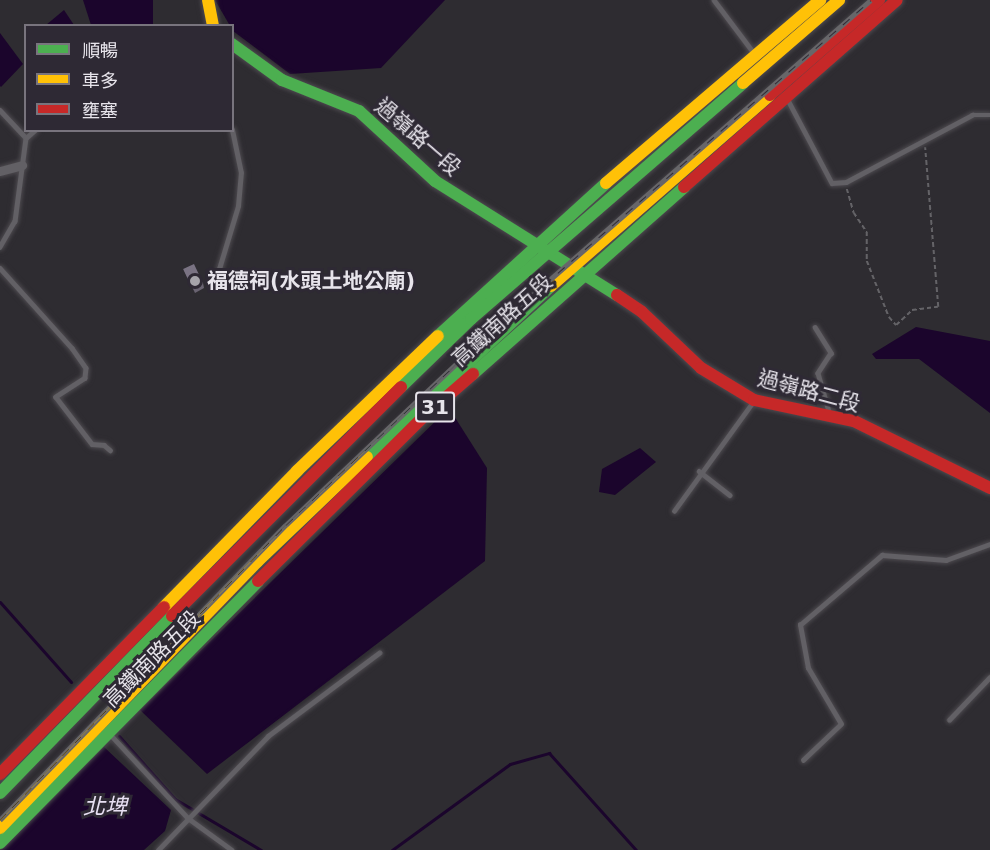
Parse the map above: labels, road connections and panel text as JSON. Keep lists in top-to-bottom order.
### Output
{
  "streets": {
    "main road": [
      "過嶺路一段",
      "高鐵南路五段",
      "過嶺路二段",
      "31"
    ]
  },
  "crossings": [
    ["過嶺路一段", "高鐵南路五段"],
    ["過嶺路一段", "過嶺路二段"],
    ["高鐵南路五段", "過嶺路二段"]
  ],
  "water": ["北埤"],
  "places": ["福德祠(水頭土地公廟)"],
  "legend": ["順暢", "車多", "壅塞"]
}
